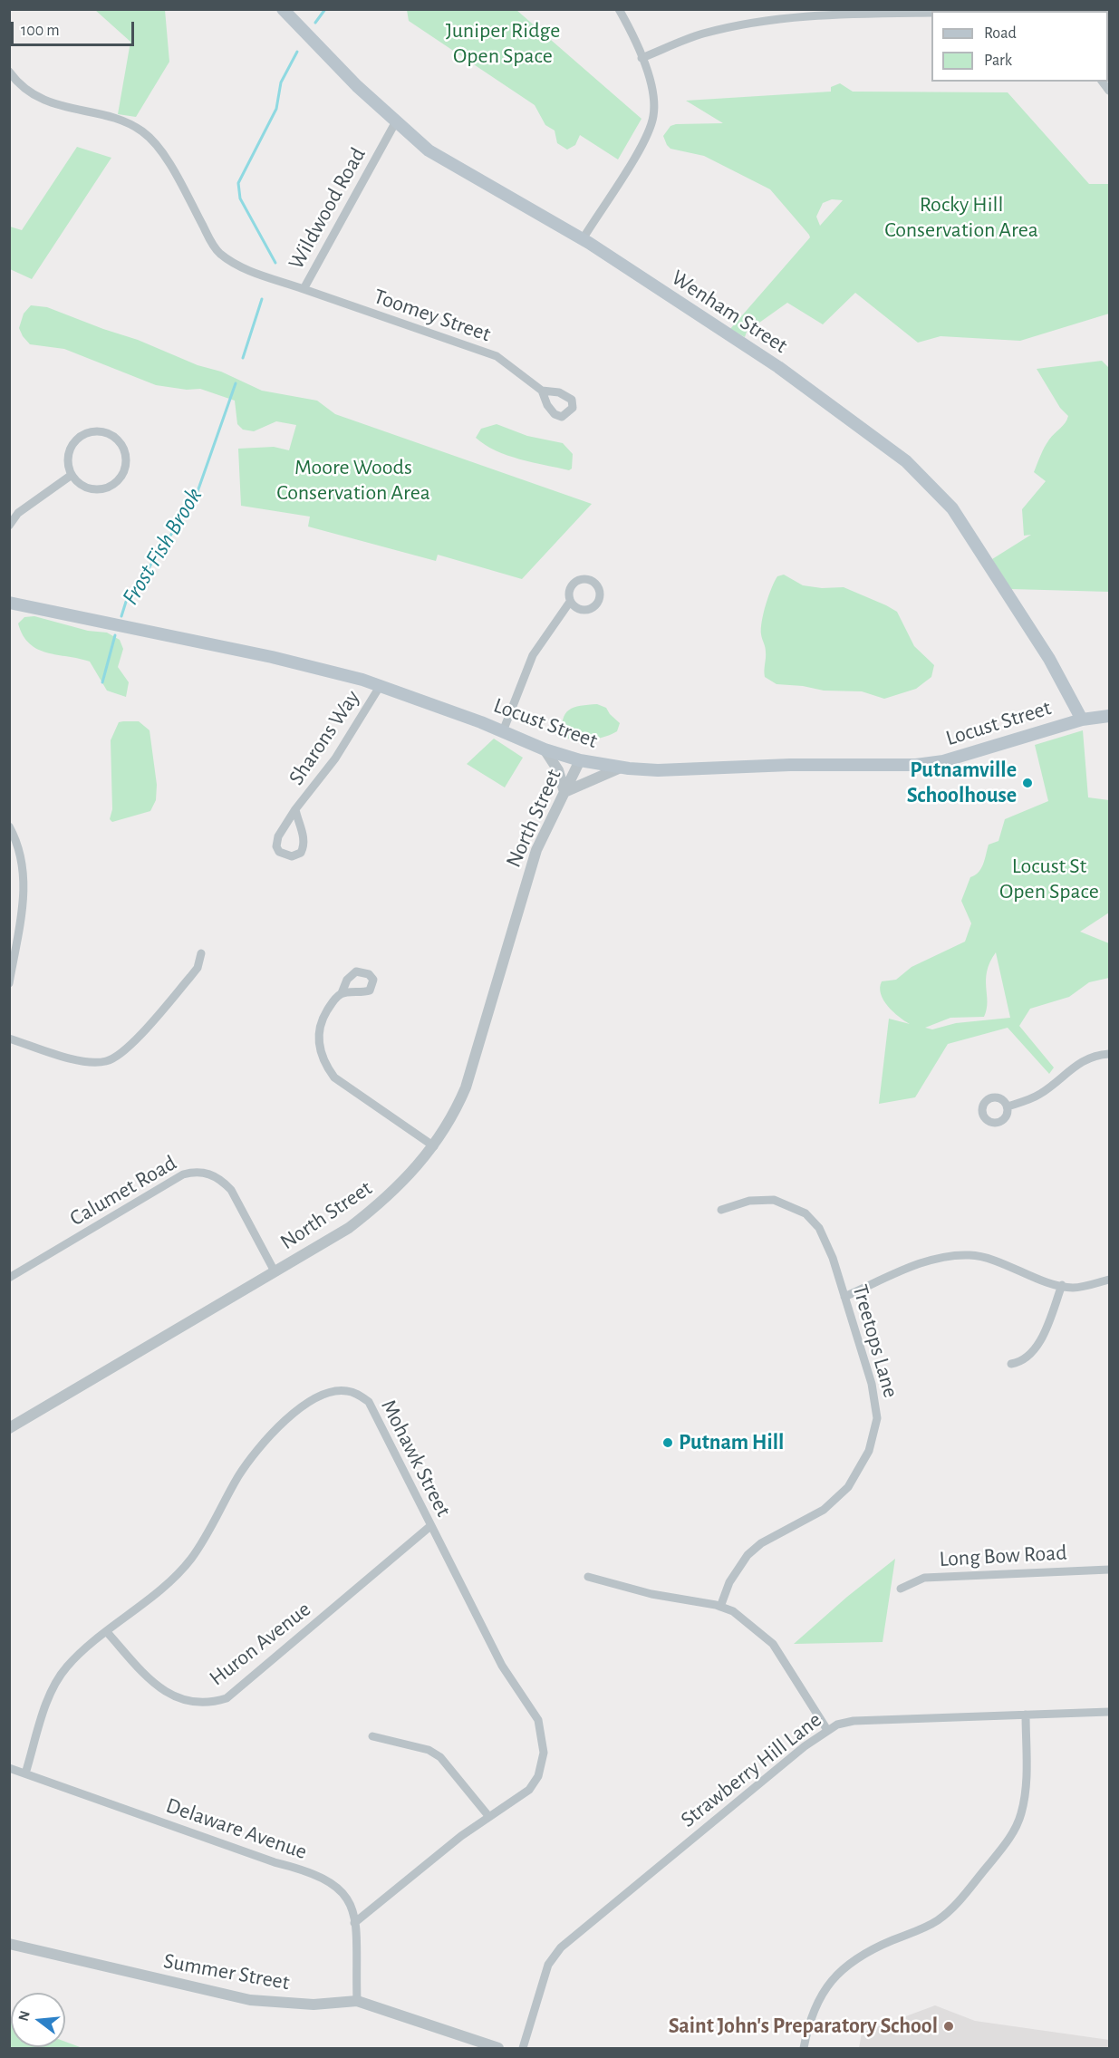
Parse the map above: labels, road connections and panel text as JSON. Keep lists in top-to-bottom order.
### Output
{
  "streets": {
    "main road": ["Wenham Street", "Locust Street"],
    "street": [
      "Wildwood Road",
      "Toomey Street",
      "Sharons Way",
      "North Street",
      "Calumet Road",
      "Treetops Lane",
      "Mohawk Street",
      "Long Bow Road",
      "Huron Avenue",
      "Strawberry Hill Lane",
      "Delaware Avenue",
      "Summer Street"
    ]
  },
  "crossings": [
    ["Wildwood Road", "Wenham Street"],
    ["Wildwood Road", "Toomey Street"],
    ["Wenham Street", "Locust Street"],
    ["Locust Street", "Sharons Way"],
    ["Locust Street", "North Street"],
    ["North Street", "Calumet Road"],
    ["Mohawk Street", "Huron Avenue"],
    ["Mohawk Street", "Delaware Avenue"],
    ["Delaware Avenue", "Summer Street"]
  ],
  "water": ["Frost Fish Brook"],
  "parks": [
    "Juniper Ridge Open Space",
    "Rocky Hill Conservation Area",
    "Moore Woods Conservation Area",
    "Locust St Open Space"
  ],
  "places": ["Putnamville Schoolhouse", "Putnam Hill", "Saint John's Preparatory School"],
  "legend": ["Road", "Park"],
  "scale_bar": "100 m",
  "north": "left"
}
